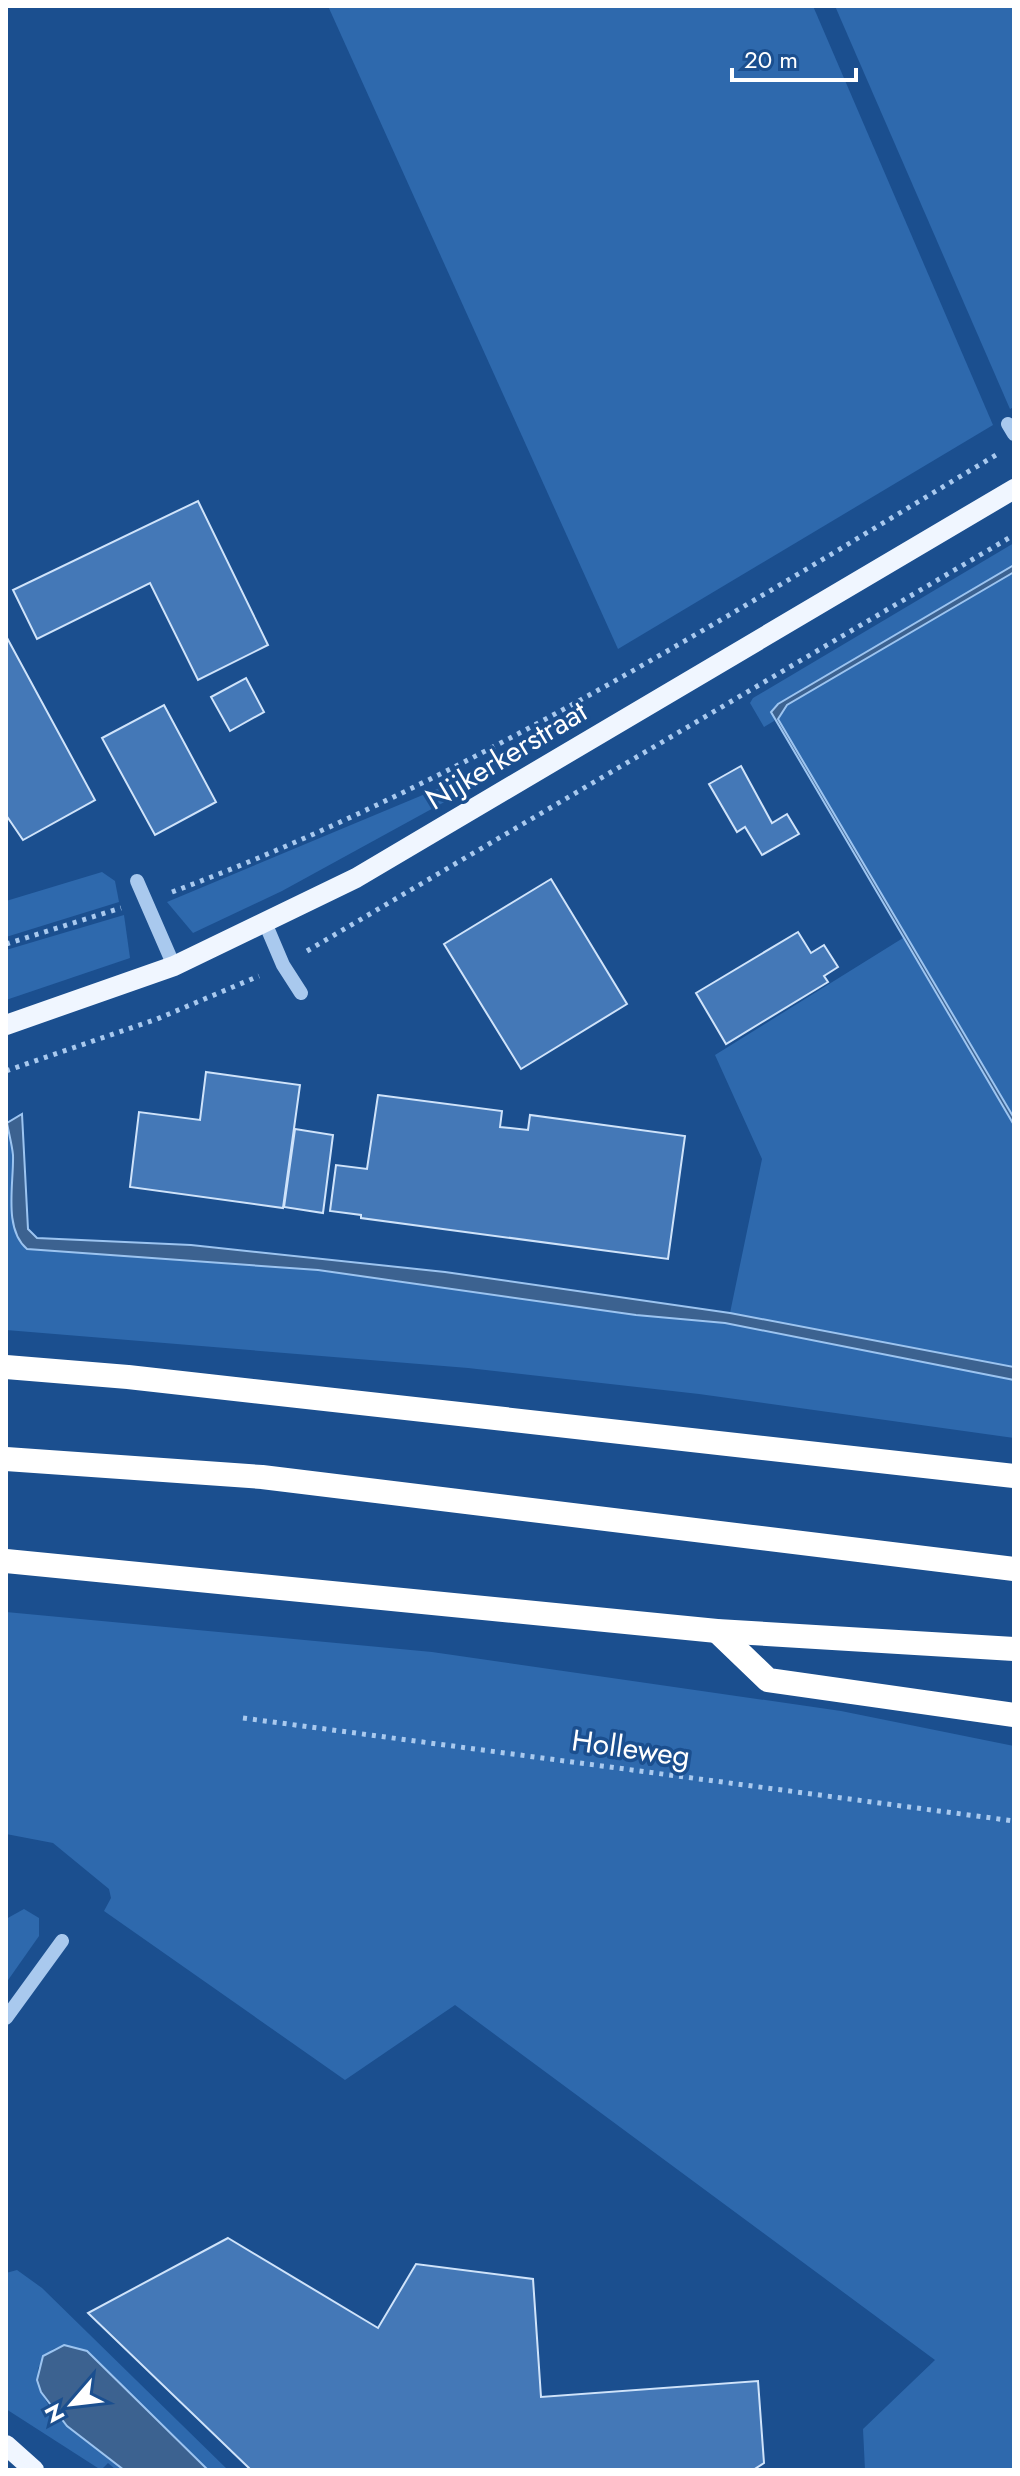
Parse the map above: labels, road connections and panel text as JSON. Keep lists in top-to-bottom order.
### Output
{
  "streets": {
    "main road": ["Nijkerkerstraat"],
    "path": ["Holleweg"]
  },
  "scale_bar": "20 m",
  "north": "bottom left"
}
